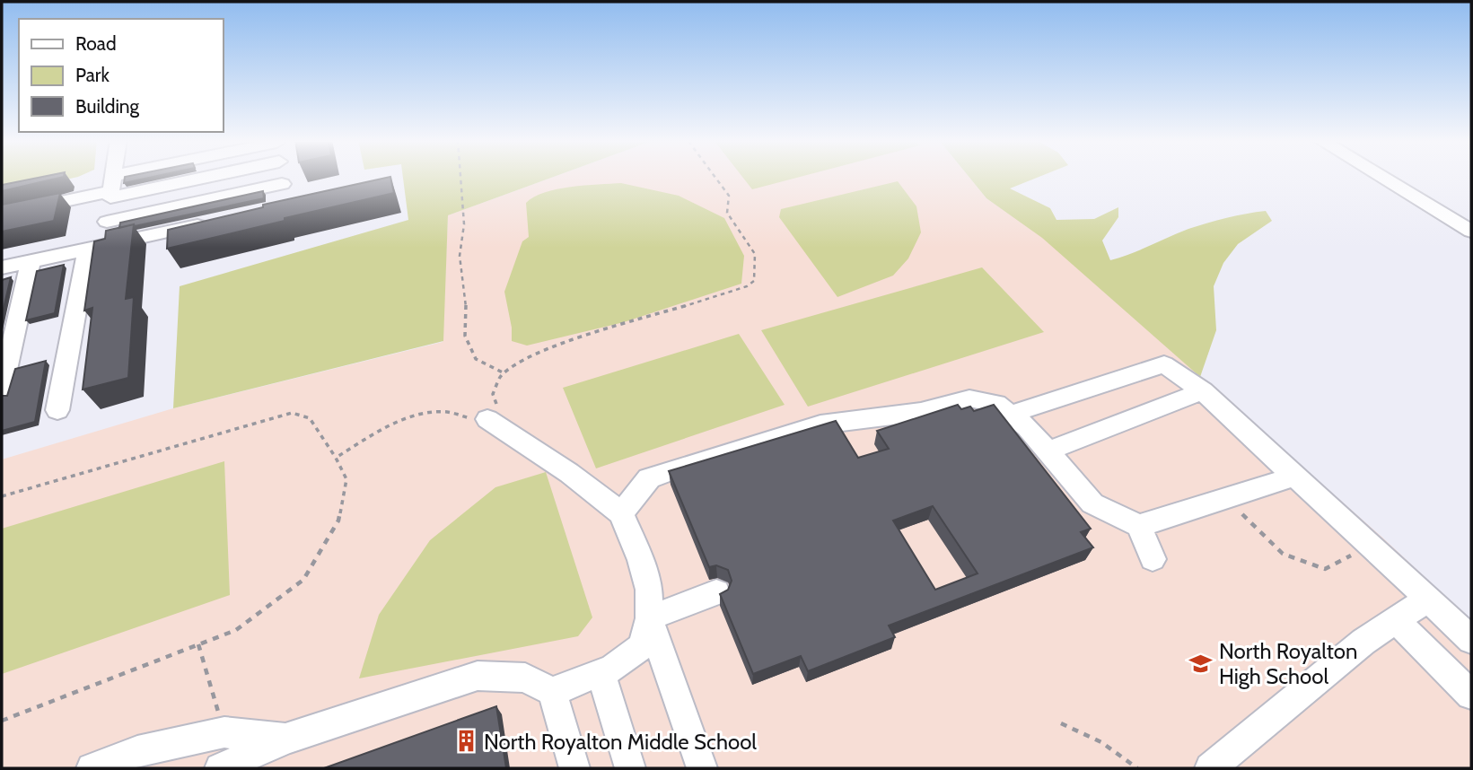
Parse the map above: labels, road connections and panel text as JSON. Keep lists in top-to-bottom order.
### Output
{
  "places": {
    "school or university": ["North Royalton High School"],
    "building": ["North Royalton Middle School"]
  },
  "legend": ["Road", "Park", "Building"]
}
